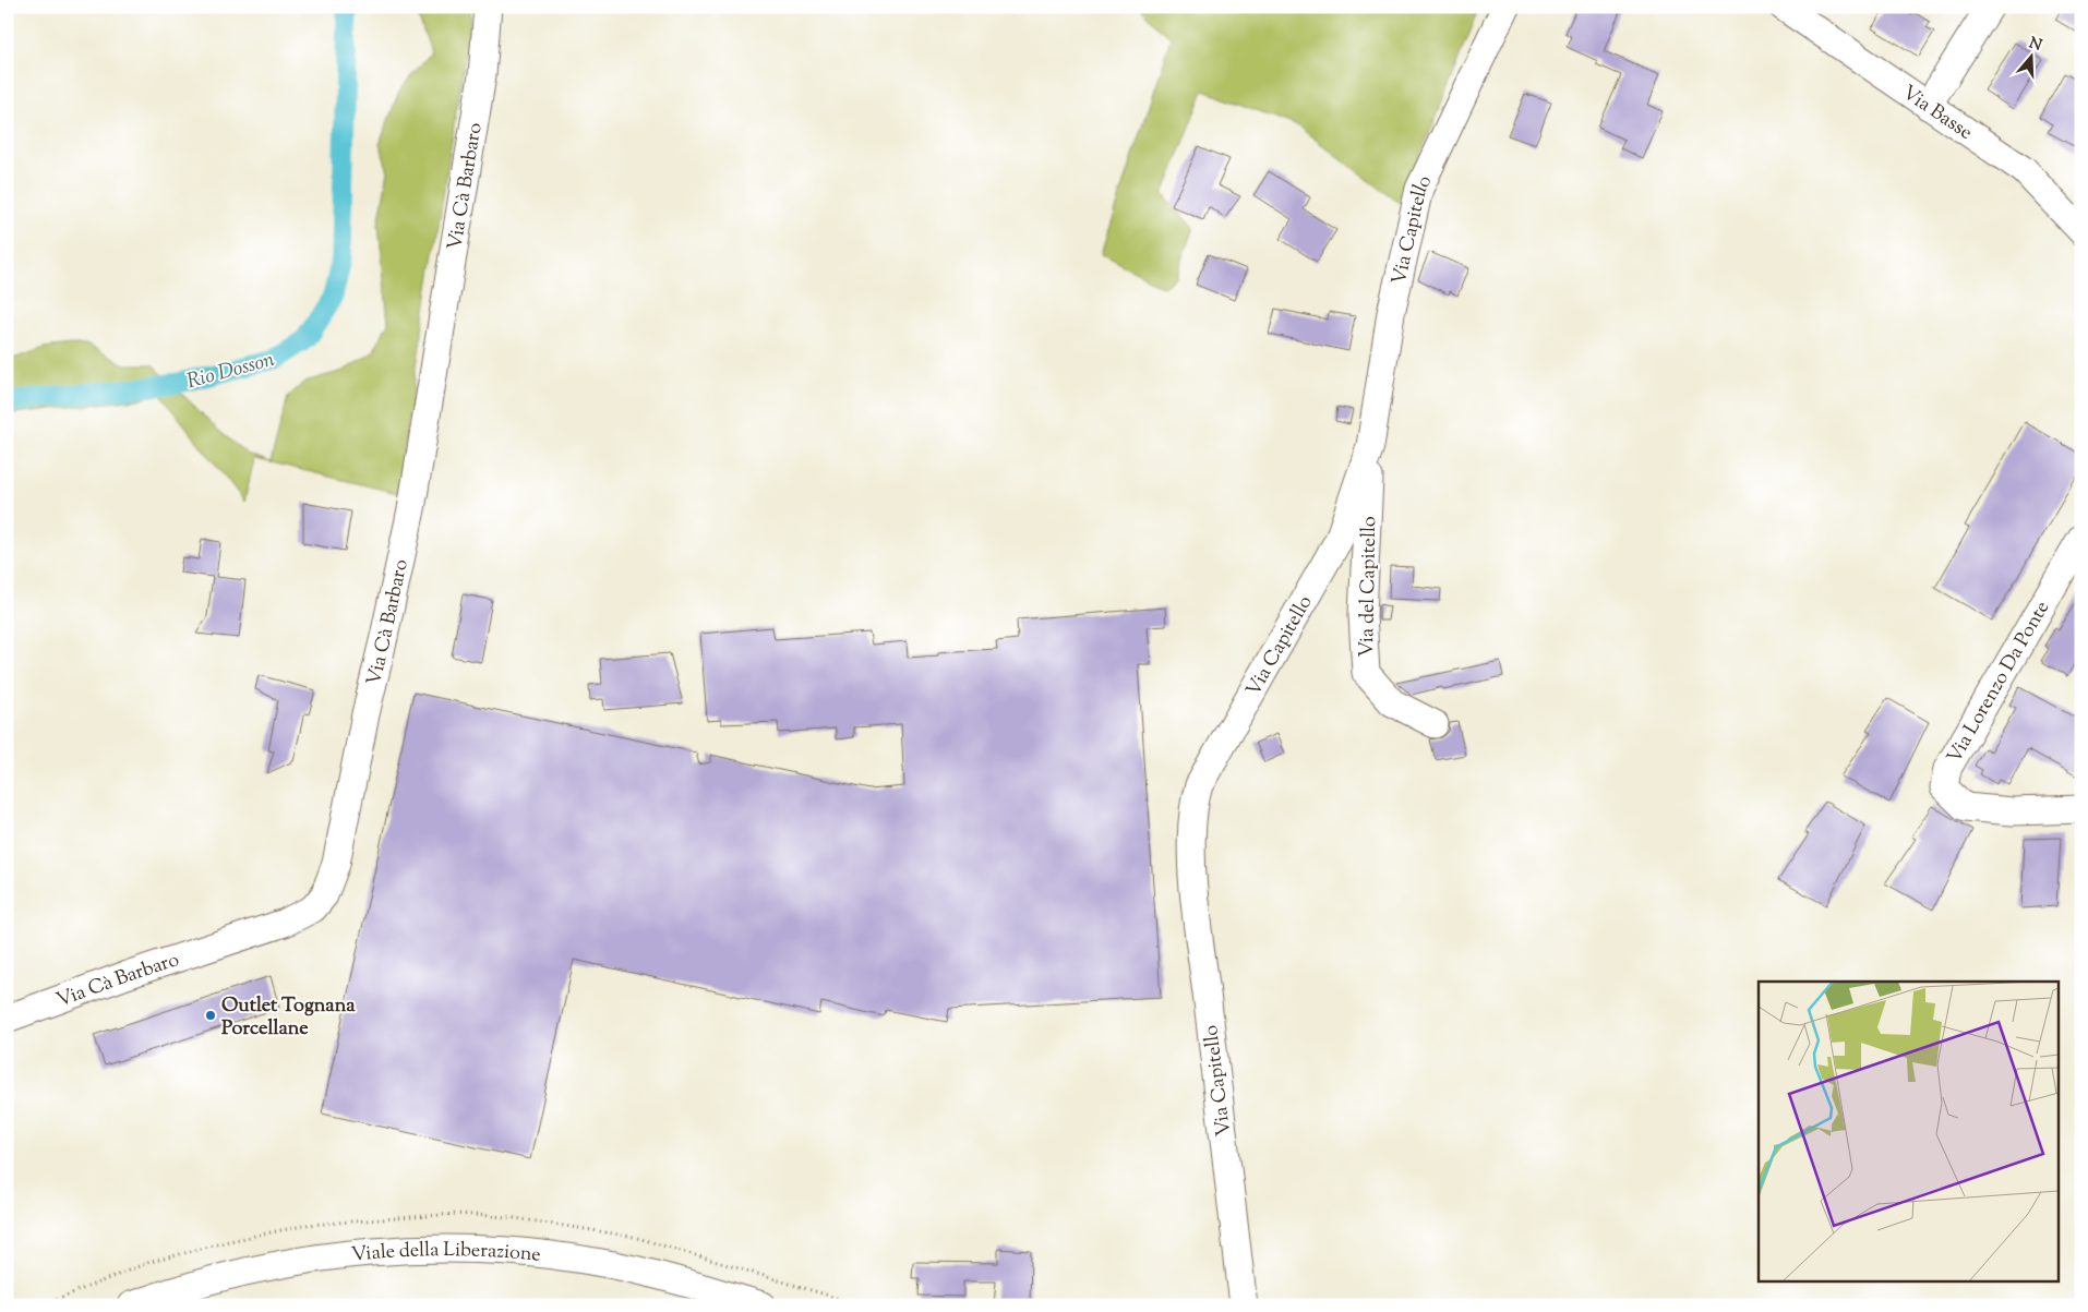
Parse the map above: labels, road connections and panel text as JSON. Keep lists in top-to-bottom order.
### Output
{
  "streets": {
    "street": [
      "Via Basse",
      "Via Cà Barbaro",
      "Via Capitello",
      "Via del Capitello",
      "Via Lorenzo Da Ponte",
      "Viale della Liberazione"
    ]
  },
  "crossings": [
    ["Via Capitello", "Via del Capitello"]
  ],
  "water": ["Rio Dosson"],
  "places": ["Outlet Tognana Porcellane"],
  "north": "top"
}
